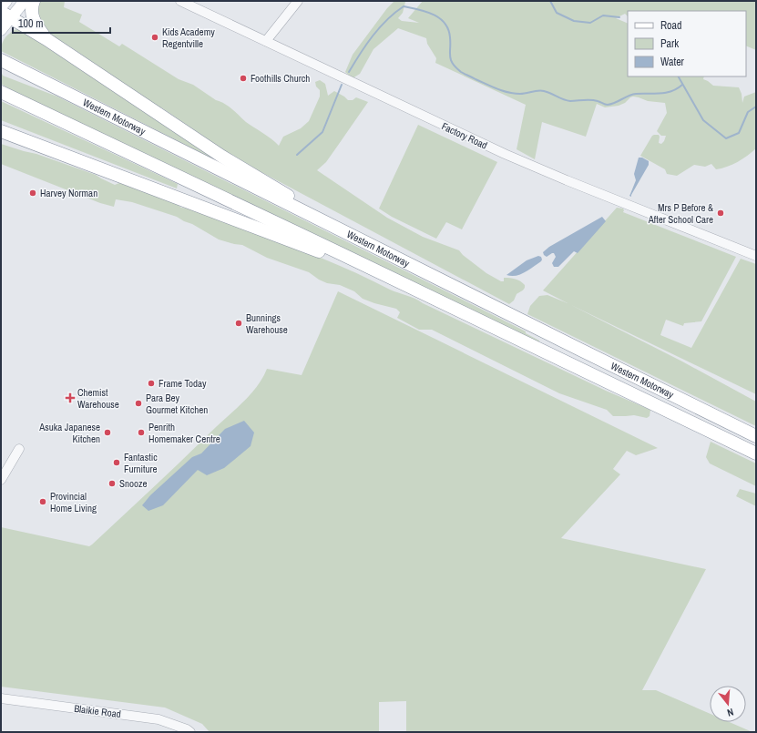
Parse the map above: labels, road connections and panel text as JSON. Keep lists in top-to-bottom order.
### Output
{
  "streets": {
    "highway": ["Western Motorway"],
    "street": ["Factory Road", "Blaikie Road"]
  },
  "places": {
    "other": [
      "Kids Academy Regentville",
      "Foothills Church",
      "Harvey Norman",
      "Mrs P Before & After School Care",
      "Bunnings Warehouse",
      "Frame Today",
      "Para Bey Gourmet Kitchen",
      "Asuka Japanese Kitchen",
      "Penrith Homemaker Centre",
      "Fantastic Furniture",
      "Snooze",
      "Provincial Home Living"
    ],
    "health": ["Chemist Warehouse"]
  },
  "legend": ["Road", "Park", "Water"],
  "scale_bar": "100 m",
  "north": "bottom"
}
